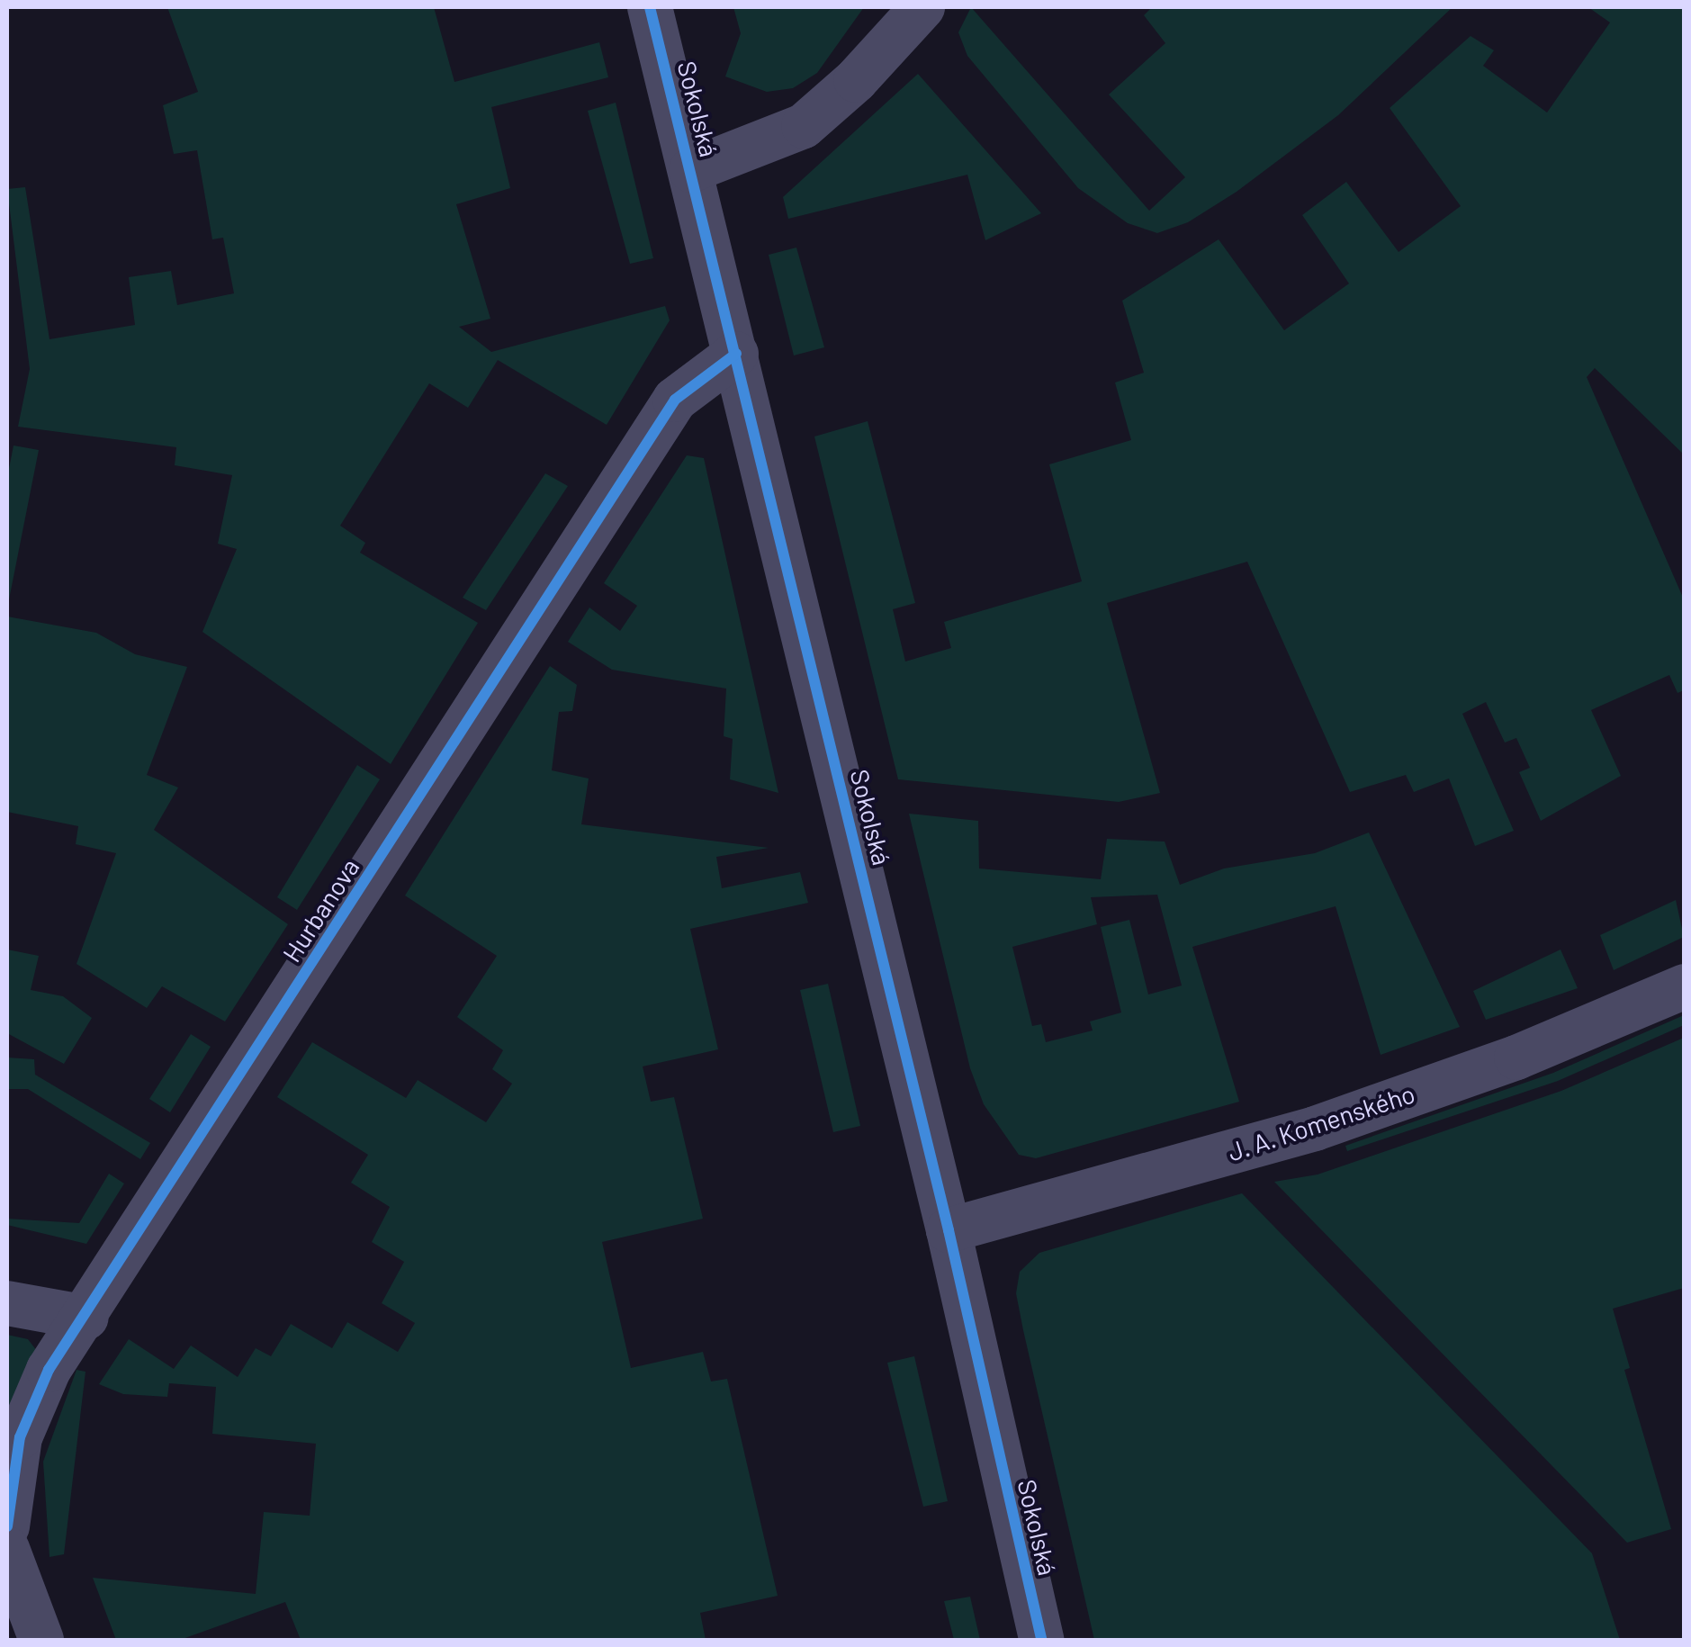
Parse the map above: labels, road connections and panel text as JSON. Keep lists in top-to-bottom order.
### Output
{
  "streets": {
    "street": ["Sokolská", "Hurbanova", "J. A. Komenského"]
  },
  "crossings": [
    ["Sokolská", "Hurbanova"],
    ["Sokolská", "J. A. Komenského"]
  ]
}
